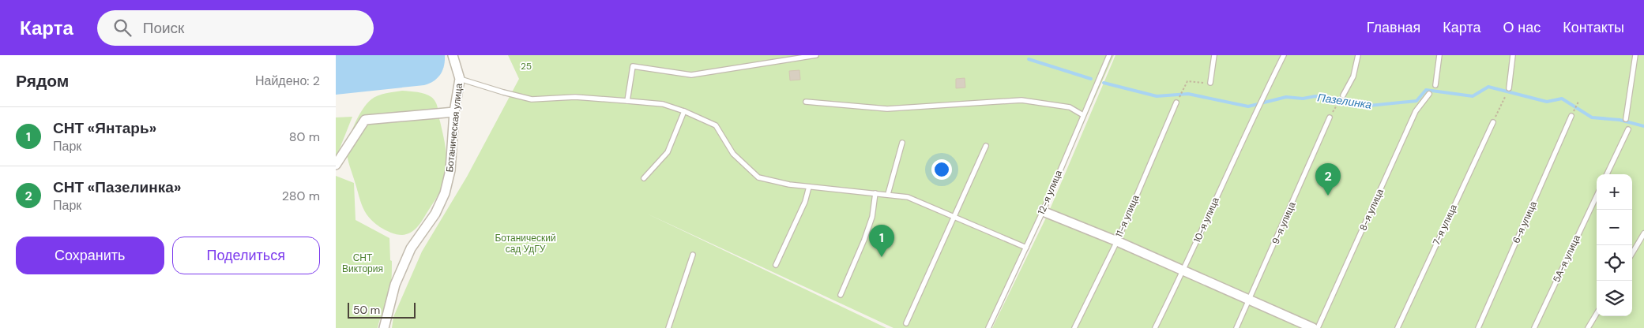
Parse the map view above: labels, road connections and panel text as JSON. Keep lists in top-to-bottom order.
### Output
{
  "streets": {
    "street": ["Ботаническая улица"],
    "lane": [
      "12-я улица",
      "8-я улица",
      "11-я улица",
      "10-я улица",
      "6-я улица",
      "9-я улица",
      "7-я улица",
      "5А-я улица"
    ]
  },
  "water": ["Пазелинка"],
  "parks": ["25", "Ботанический сад УдГУ", "СНТ Виктория"],
  "scale_bar": "50 m",
  "page": {
    "header": "Карта",
    "search": "Поиск",
    "nav": [
      "Главная",
      "Карта",
      "О нас",
      "Контакты"
    ],
    "heading": ["Рядом", "Найдено: 2"],
    "list": [
      {
        "mark": "1",
        "name": "СНТ «Янтарь»",
        "note": "Парк",
        "value": "80 m"
      },
      {
        "mark": "2",
        "name": "СНТ «Пазелинка»",
        "note": "Парк",
        "value": "280 m"
      }
    ],
    "pins": ["2", "1"],
    "map_buttons": ["+", "−"],
    "buttons": ["Сохранить", "Поделиться"],
    "scale": "50 m"
  }
}
